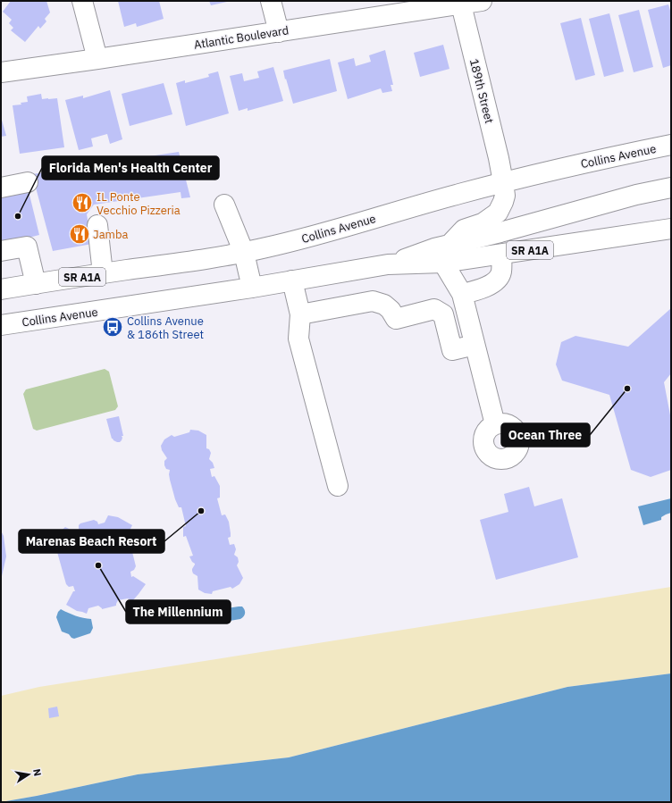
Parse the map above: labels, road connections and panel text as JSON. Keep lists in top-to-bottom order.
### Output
{
  "streets": {
    "main road": [
      "Atlantic Boulevard",
      "189th Street",
      "Collins Avenue",
      "SR A1A"
    ]
  },
  "crossings": [
    ["Atlantic Boulevard", "189th Street"],
    ["189th Street", "Collins Avenue"],
    ["189th Street", "SR A1A"],
    ["Collins Avenue", "SR A1A"]
  ],
  "places": {
    "restaurant": ["IL Ponte Vecchio Pizzeria", "Jamba"],
    "other": [
      "Florida Men's Health Center",
      "Ocean Three",
      "Marenas Beach Resort",
      "The Millennium"
    ],
    "bus stop": ["Collins Avenue & 186th Street"]
  },
  "north": "right"
}
